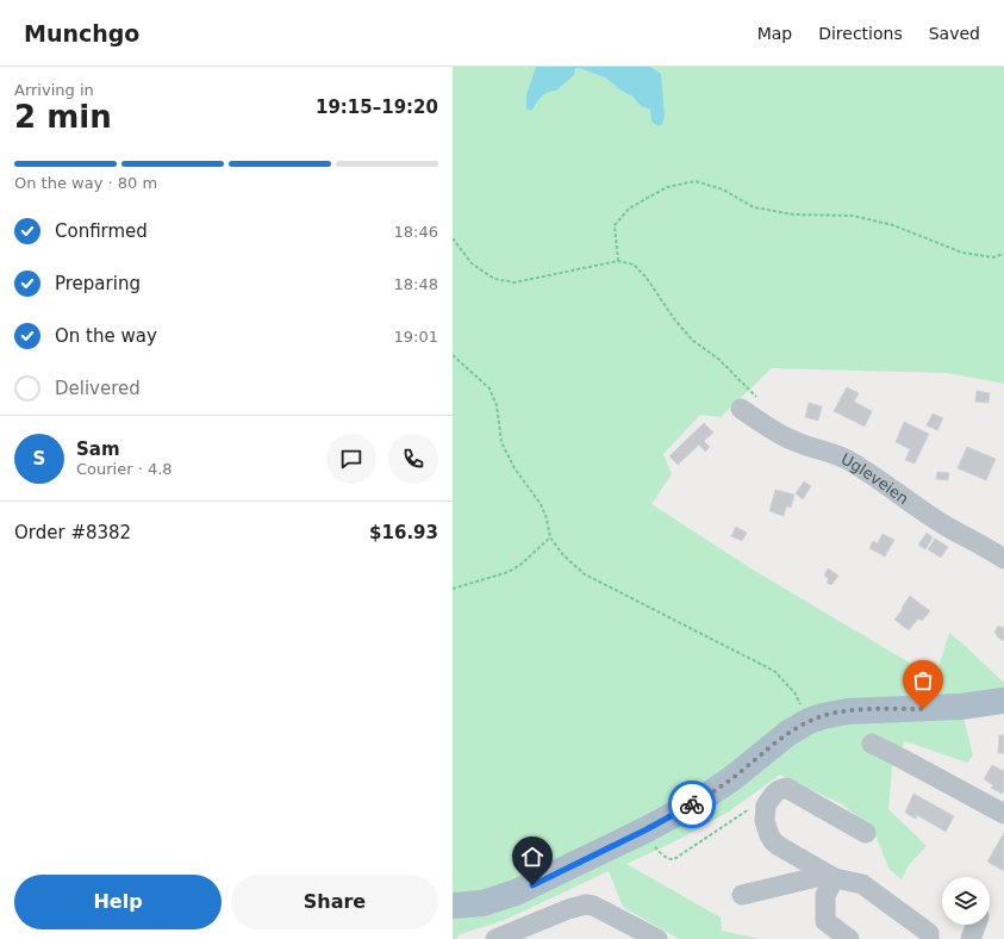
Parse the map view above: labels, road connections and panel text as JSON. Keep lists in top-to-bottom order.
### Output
{
  "streets": {
    "street": ["Ugleveien"]
  },
  "page": {
    "header": "Munchgo",
    "nav": ["Map", "Directions", "Saved"],
    "heading": ["2 min", "Arriving in", "19:15–19:20"],
    "panel": [
      "Sam",
      "Courier · 4.8",
      "Order #8382",
      "$16.93"
    ],
    "bar": "On the way · 80 m",
    "list": [
      ["Confirmed", "18:46"],
      ["Preparing", "18:48"],
      ["On the way", "19:01"],
      "Delivered"
    ],
    "round": "S",
    "buttons": ["Help", "Share"]
  }
}
